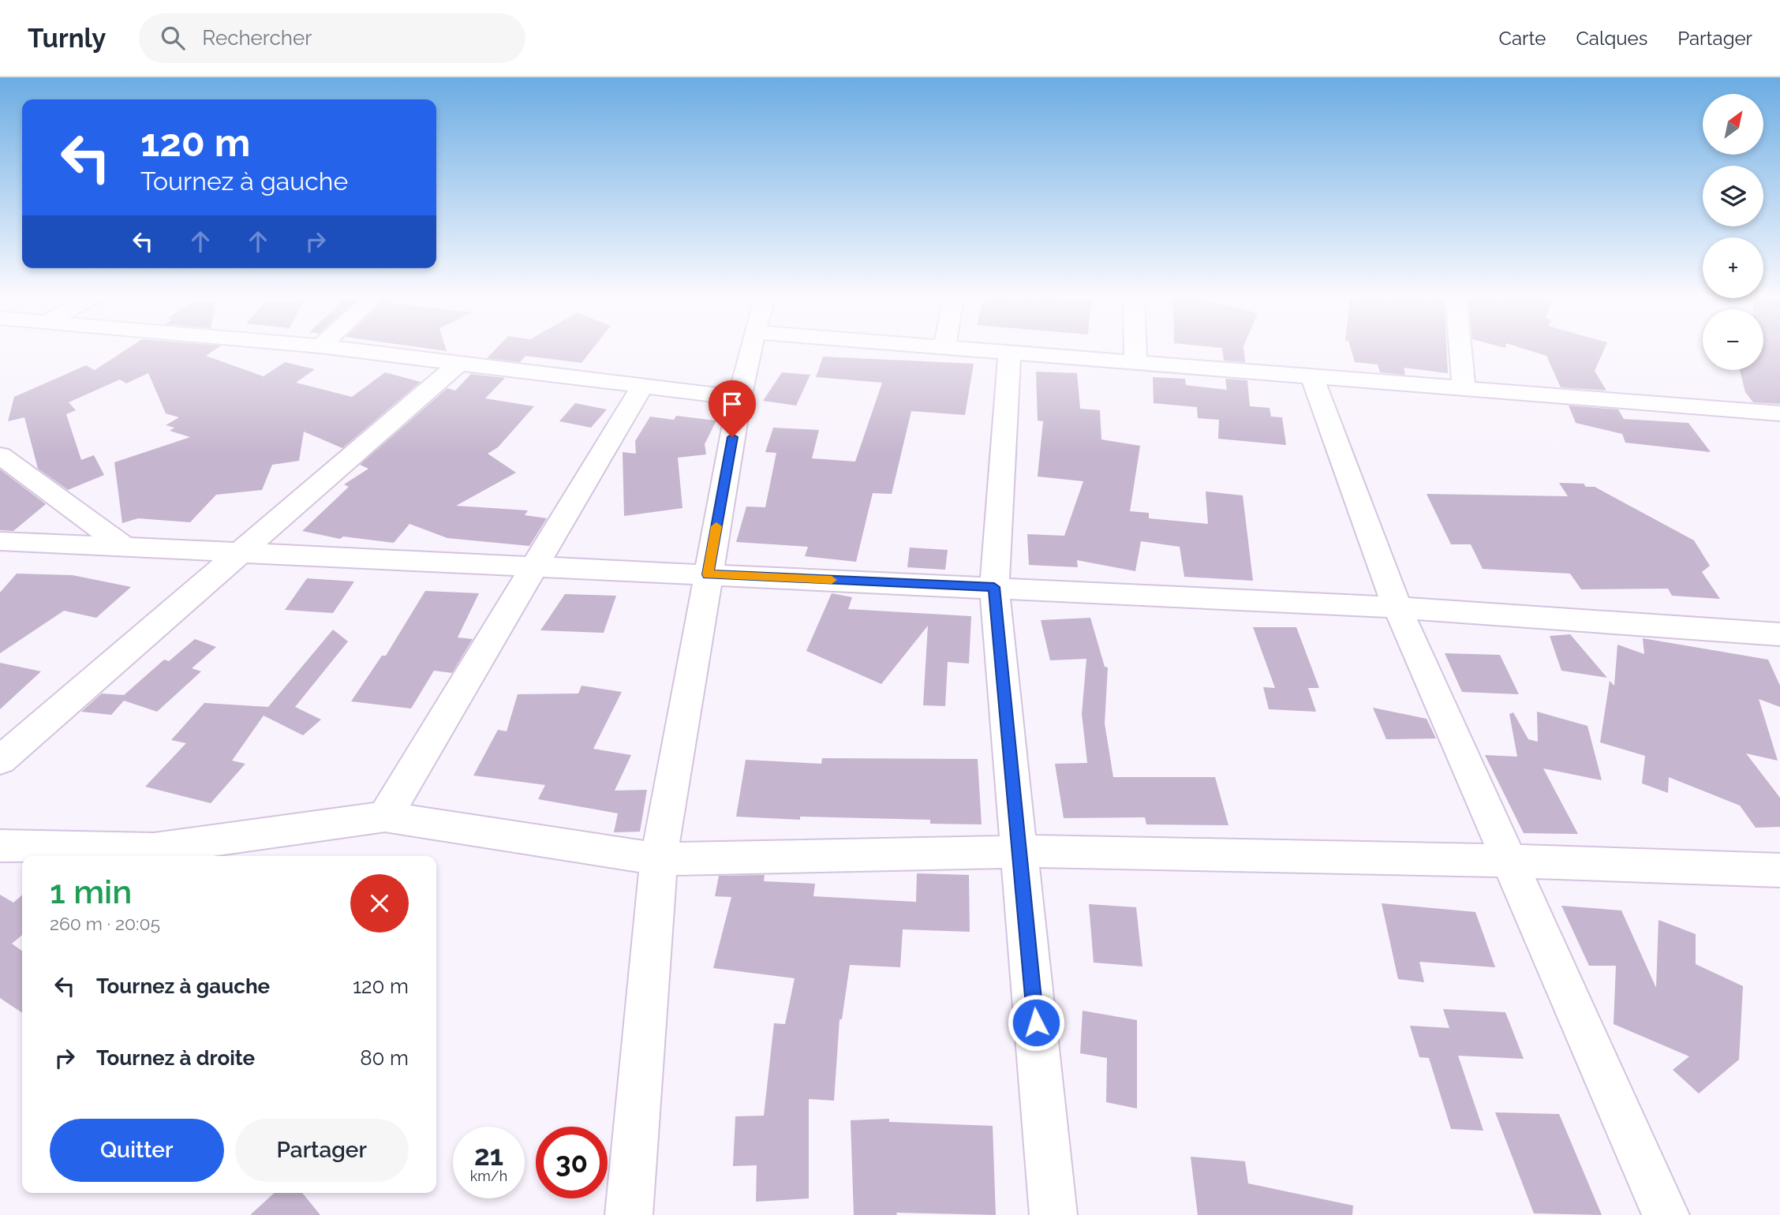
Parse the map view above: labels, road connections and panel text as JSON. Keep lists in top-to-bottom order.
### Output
{
  "north": "top right",
  "page": {
    "header": "Turnly",
    "search": "Rechercher",
    "nav": ["Carte", "Calques", "Partager"],
    "map_buttons": ["+", "−"],
    "turn": ["120 m", "Tournez à gauche"],
    "heading": ["1 min", "260 m · 20:05"],
    "list": [
      {
        "name": "Tournez à gauche",
        "value": "120 m"
      },
      {
        "name": "Tournez à droite",
        "value": "80 m"
      }
    ],
    "buttons": ["Quitter", "Partager"],
    "speed": "21 km/h",
    "limit": "30"
  }
}
